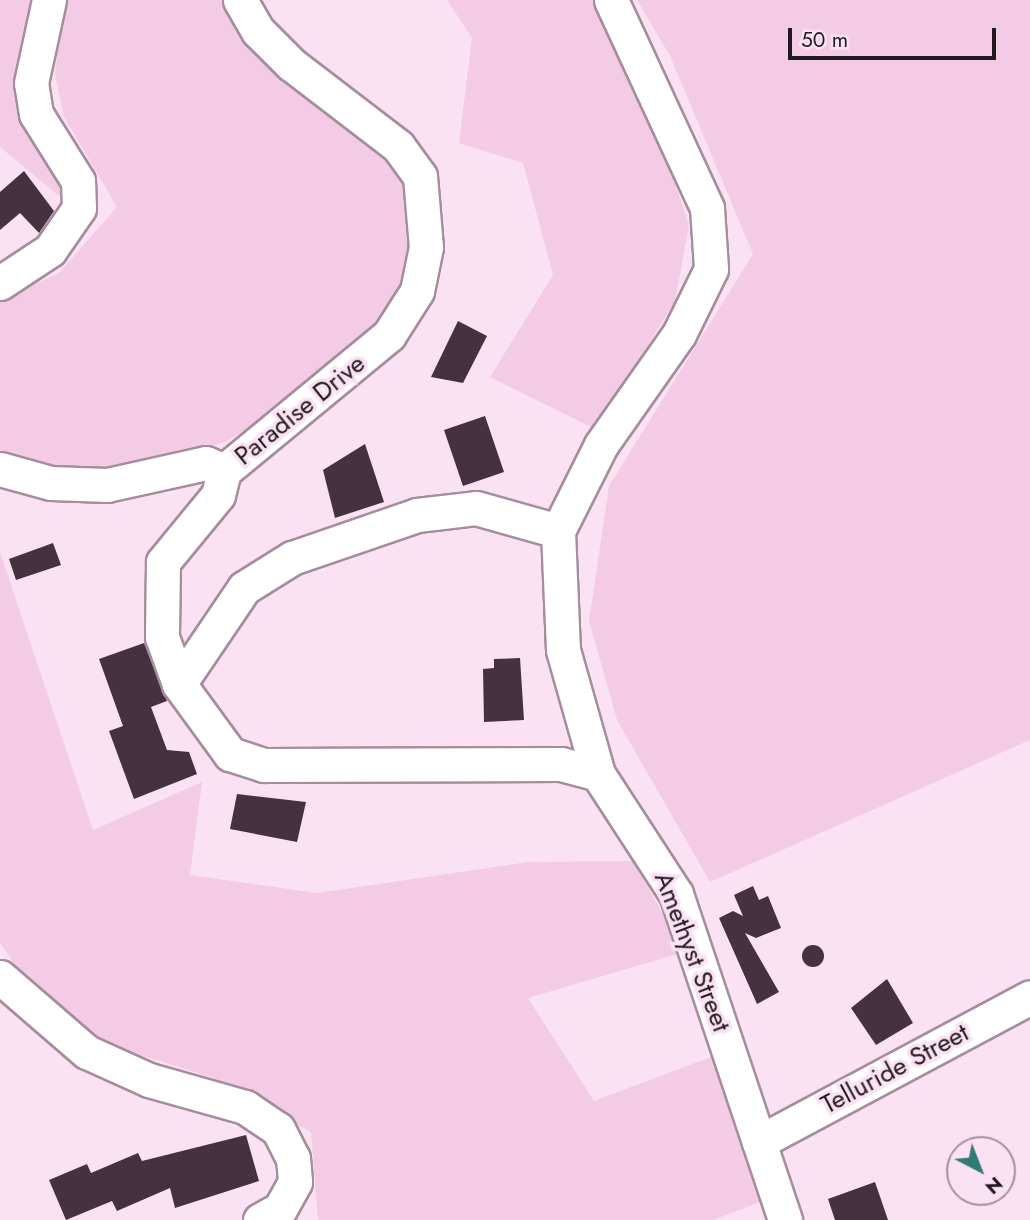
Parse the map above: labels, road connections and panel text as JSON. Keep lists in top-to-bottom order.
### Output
{
  "streets": {
    "street": ["Paradise Drive", "Amethyst Street", "Telluride Street"]
  },
  "crossings": [
    ["Paradise Drive", "Amethyst Street"],
    ["Amethyst Street", "Telluride Street"]
  ],
  "scale_bar": "50 m",
  "north": "bottom right"
}
